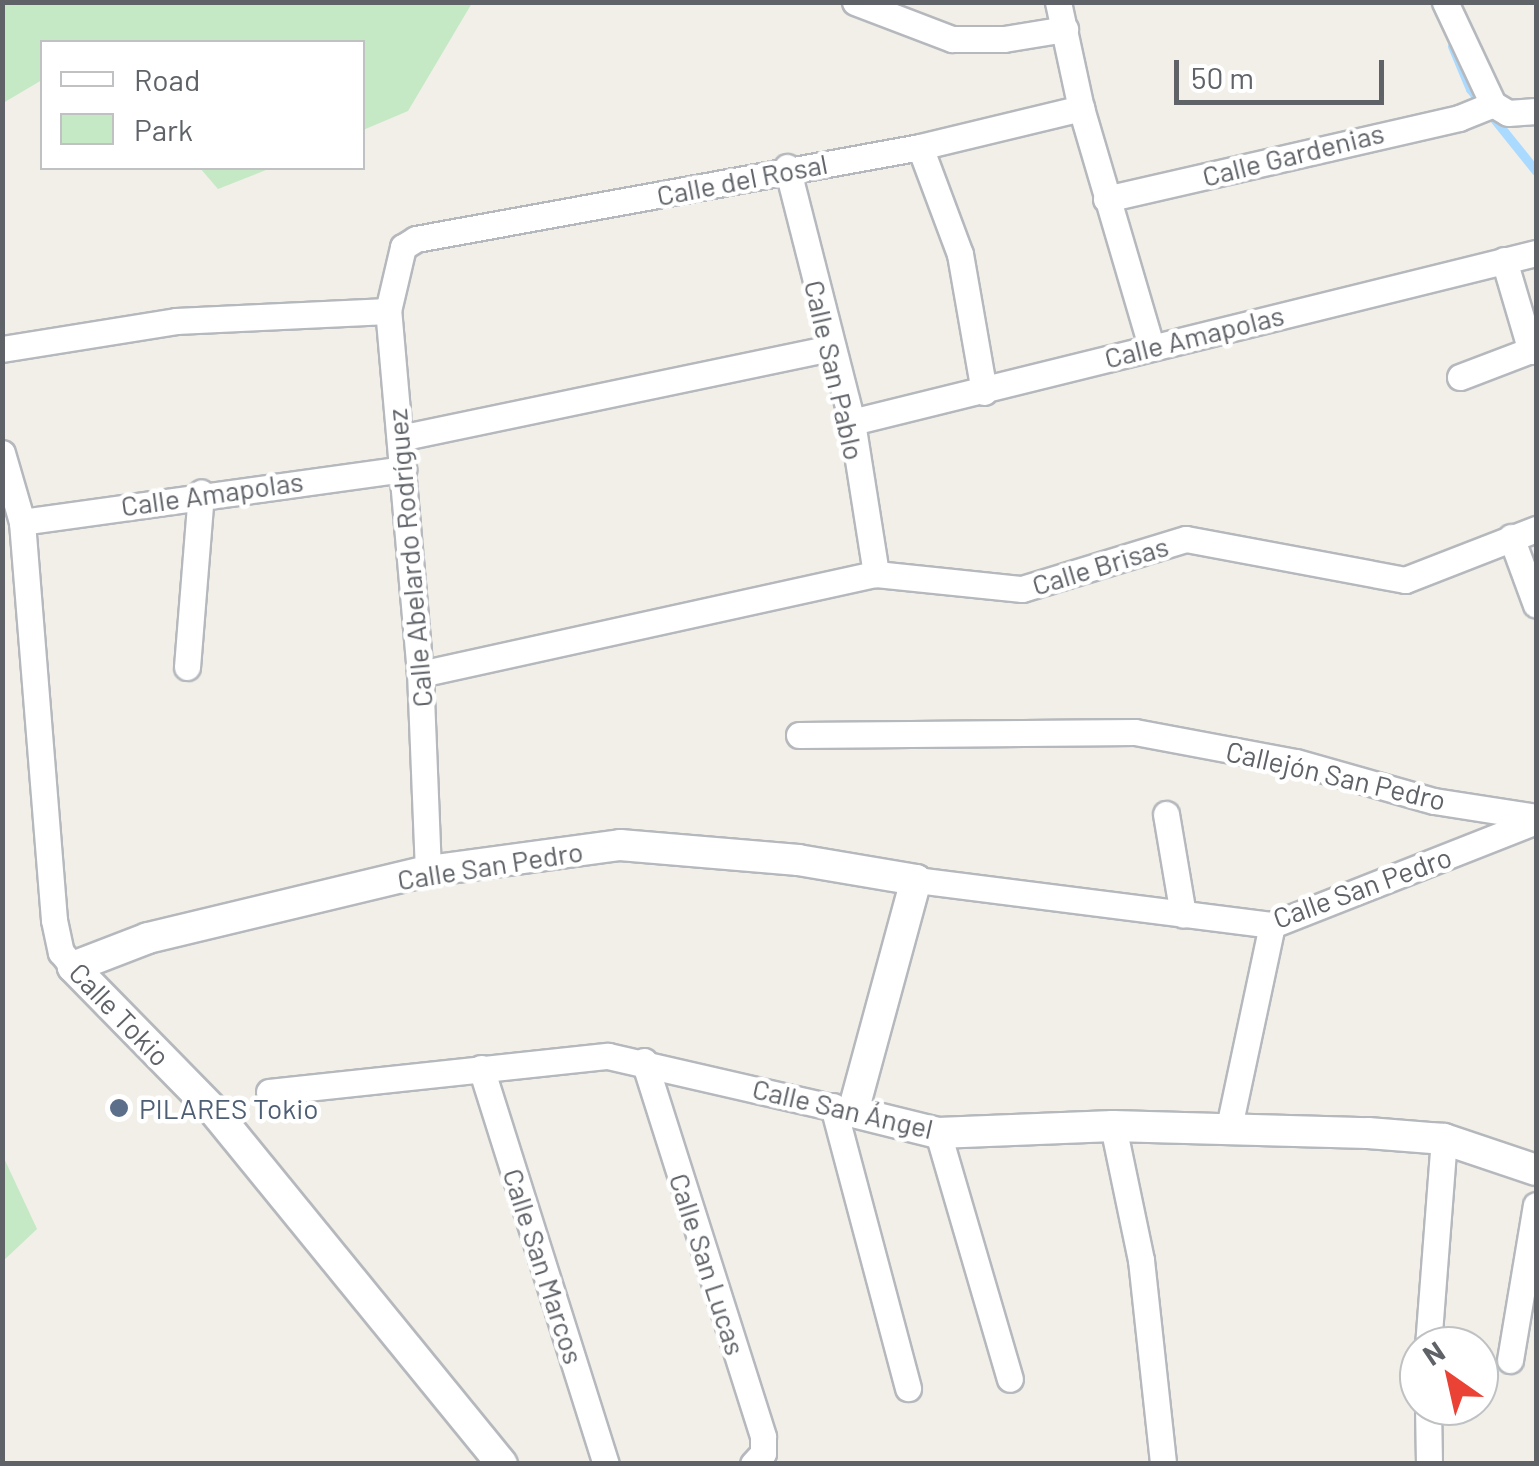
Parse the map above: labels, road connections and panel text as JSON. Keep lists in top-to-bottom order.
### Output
{
  "streets": {
    "street": [
      "Calle Gardenias",
      "Calle del Rosal",
      "Calle Amapolas",
      "Calle San Pablo",
      "Calle Abelardo Rodríguez",
      "Calle Brisas",
      "Callejón San Pedro",
      "Calle San Pedro",
      "Calle Tokio",
      "Calle San Ángel",
      "Calle San Lucas",
      "Calle San Marcos"
    ]
  },
  "crossings": [
    ["Calle del Rosal", "Calle San Pablo"],
    ["Calle del Rosal", "Calle Abelardo Rodríguez"],
    ["Calle Amapolas", "Calle San Pablo"],
    ["Calle Amapolas", "Calle Abelardo Rodríguez"],
    ["Calle Amapolas", "Calle Tokio"],
    ["Calle San Pablo", "Calle Brisas"],
    ["Calle Abelardo Rodríguez", "Calle Brisas"],
    ["Calle Abelardo Rodríguez", "Calle San Pedro"],
    ["Callejón San Pedro", "Calle San Pedro"],
    ["Calle San Pedro", "Calle Tokio"],
    ["Calle San Ángel", "Calle San Lucas"],
    ["Calle San Ángel", "Calle San Marcos"]
  ],
  "places": ["PILARES Tokio"],
  "legend": ["Road", "Park"],
  "scale_bar": "50 m",
  "north": "top left"
}
